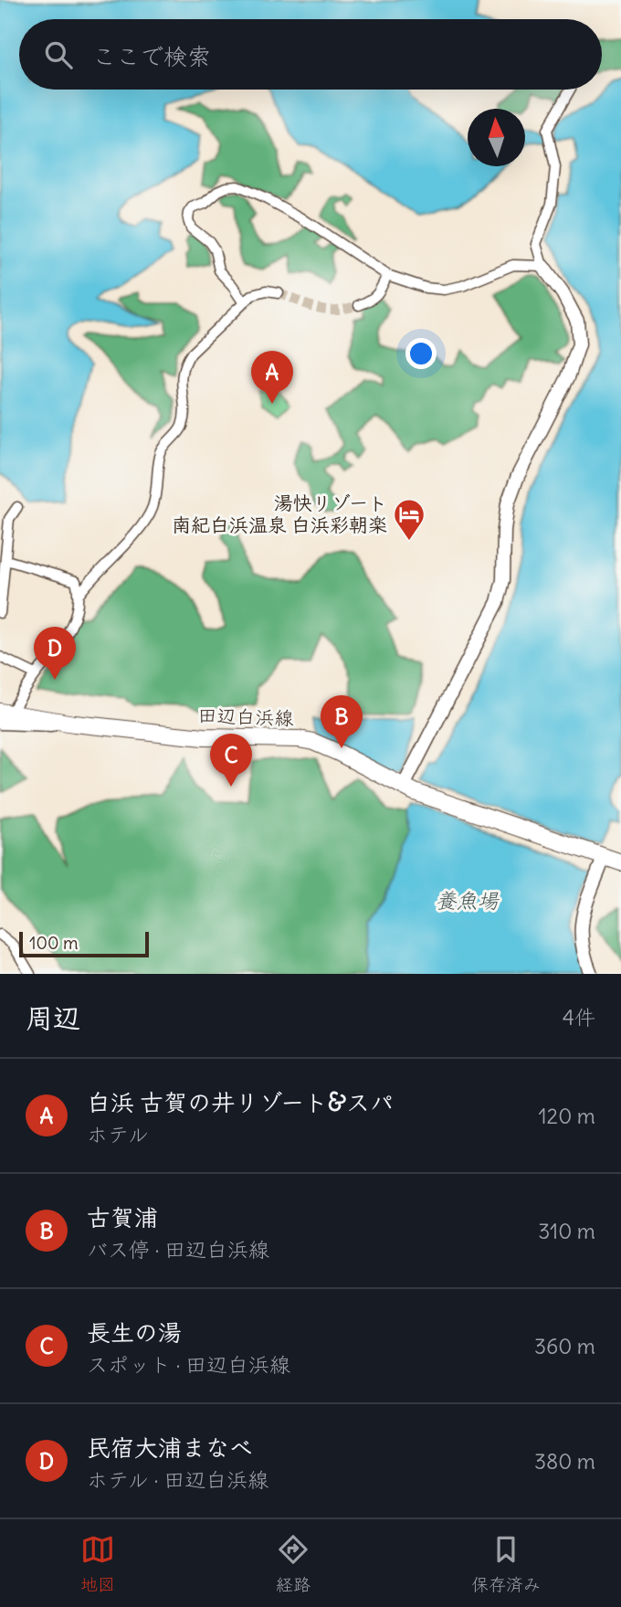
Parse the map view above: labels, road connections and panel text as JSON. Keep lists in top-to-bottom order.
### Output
{
  "streets": {
    "main road": ["田辺白浜線"]
  },
  "water": ["養魚場"],
  "places": {
    "hotel": ["湯快リゾート 南紀白浜温泉 白浜彩朝楽"]
  },
  "scale_bar": "100 m",
  "north": "top",
  "page": {
    "search": "ここで検索",
    "pins": [
      "A",
      "D",
      "B",
      "C"
    ],
    "scale": "100 m",
    "heading": ["周辺", "4件"],
    "list": [
      {
        "mark": "A",
        "name": "白浜 古賀の井リゾート&スパ",
        "note": "ホテル",
        "value": "120 m"
      },
      {
        "mark": "B",
        "name": "古賀浦",
        "note": "バス停 · 田辺白浜線",
        "value": "310 m"
      },
      {
        "mark": "C",
        "name": "長生の湯",
        "note": "スポット · 田辺白浜線",
        "value": "360 m"
      },
      {
        "mark": "D",
        "name": "民宿大浦まなべ",
        "note": "ホテル · 田辺白浜線",
        "value": "380 m"
      }
    ],
    "nav": ["地図", "経路", "保存済み"]
  }
}
